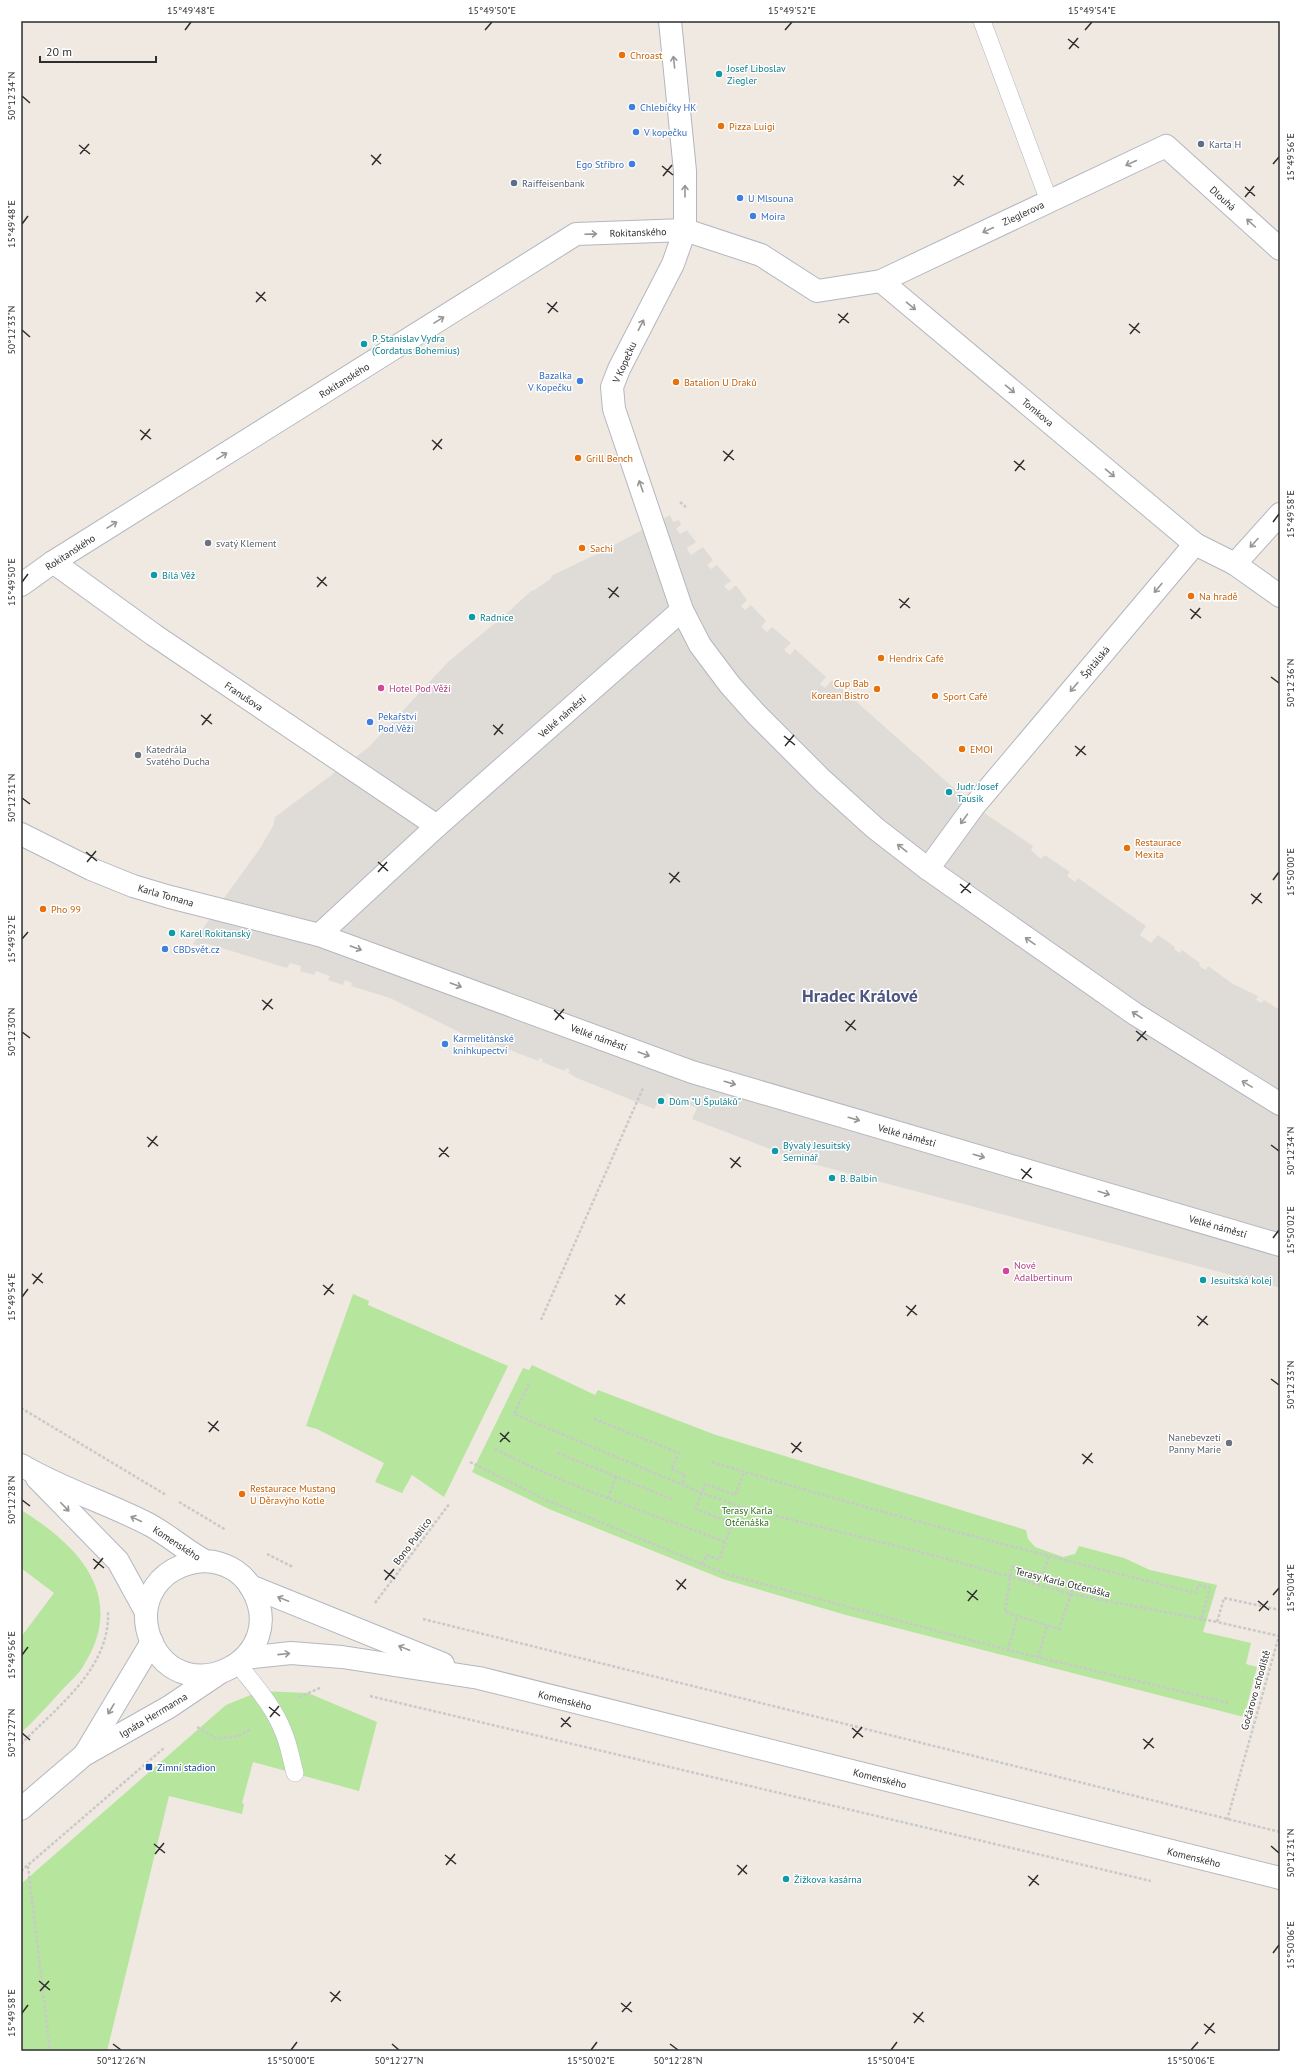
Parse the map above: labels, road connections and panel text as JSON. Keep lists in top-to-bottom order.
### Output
{
  "streets": {
    "street": [
      "Dlouhá",
      "Zieglerova",
      "Rokitanského",
      "V Kopečku",
      "Tomkova",
      "Špitálská",
      "Franušova",
      "Velké náměstí",
      "Karla Tomana",
      "Komenského",
      "Ignáta Herrmanna"
    ],
    "path": ["Bono Publico", "Terasy Karla Otčenáška", "Gočárovo schodiště"]
  },
  "crossings": [
    ["Dlouhá", "Zieglerova"],
    ["Zieglerova", "Tomkova"],
    ["Rokitanského", "V Kopečku"],
    ["Rokitanského", "Franušova"],
    ["V Kopečku", "Velké náměstí"],
    ["Tomkova", "Špitálská"],
    ["Franušova", "Velké náměstí"],
    ["Velké náměstí", "Karla Tomana"],
    ["Komenského", "Ignáta Herrmanna"],
    ["Terasy Karla Otčenáška", "Gočárovo schodiště"]
  ],
  "one_way": [
    "Dlouhá",
    "Zieglerova",
    "Rokitanského",
    "V Kopečku",
    "Tomkova",
    "Špitálská",
    "Velké náměstí"
  ],
  "districts": ["Hradec Králové"],
  "parks": ["Terasy Karla Otčenáška"],
  "places": {
    "other": [
      "Chroast",
      "Josef Liboslav Ziegler",
      "Chlebíčky HK",
      "Pizza Luigi",
      "V kopečku",
      "Karta H",
      "Ego Stříbro",
      "Raiffeisenbank",
      "U Mlsouna",
      "Moira",
      "P. Stanislav Vydra (Cordatus Bohemius)",
      "Bazalka V Kopečku",
      "Batalion U Draků",
      "Grill Bench",
      "svatý Klement",
      "Sachi",
      "Bílá Věž",
      "Na hradě",
      "Radnice",
      "Hendrix Café",
      "Hotel Pod Věží",
      "Cup Bab Korean Bistro",
      "Sport Café",
      "Pekařství Pod Věží",
      "EMOI",
      "Katedrála Svatého Ducha",
      "Judr. Josef Tausik",
      "Restaurace Mexita",
      "Pho 99",
      "Karel Rokitanský",
      "CBDsvět.cz",
      "Karmelitánské knihkupectví",
      "Dům \"U Špuláků\"",
      "Bývalý Jesuitský Seminář",
      "B. Balbín",
      "Nové Adalbertinum",
      "Jesuitská kolej",
      "Nanebevzetí Panny Marie",
      "Restaurace Mustang U Děravýho Kotle",
      "Žižkova kasárna"
    ],
    "transit": ["Zimní stadion"]
  },
  "scale_bar": "20 m",
  "coordinates": [
    "15°49'48\"E",
    "15°49'50\"E",
    "15°49'52\"E",
    "15°49'54\"E",
    "50°12'34\"N",
    "15°49'56\"E",
    "50°12'33\"N",
    "15°49'58\"E",
    "50°12'36\"N",
    "50°12'31\"N",
    "15°50'00\"E",
    "50°12'30\"N",
    "15°50'02\"E",
    "50°12'28\"N",
    "15°50'04\"E",
    "50°12'27\"N",
    "15°50'06\"E",
    "50°12'26\"N"
  ]
}
